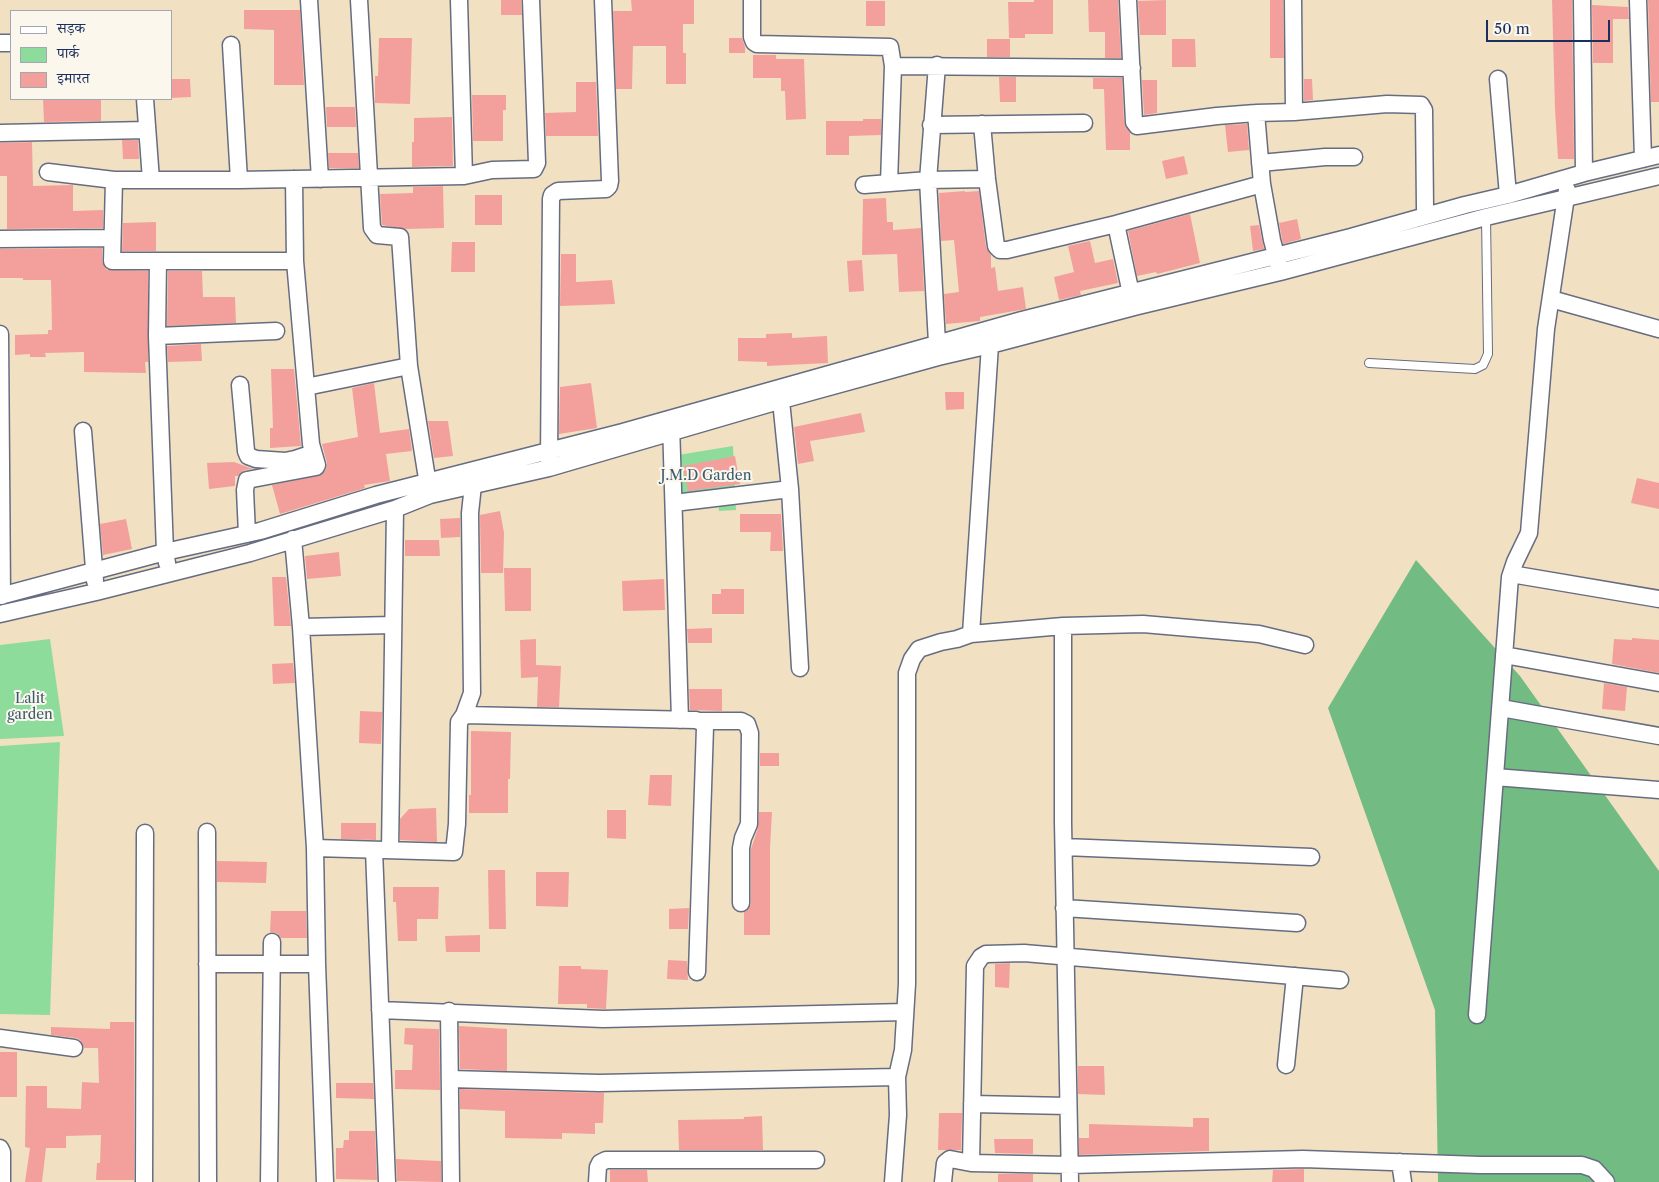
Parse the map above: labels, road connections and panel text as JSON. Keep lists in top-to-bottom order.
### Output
{
  "parks": ["J.M.D Garden", "Lalit garden"],
  "legend": ["सड़क", "पार्क", "इमारत"],
  "scale_bar": "50 m"
}
